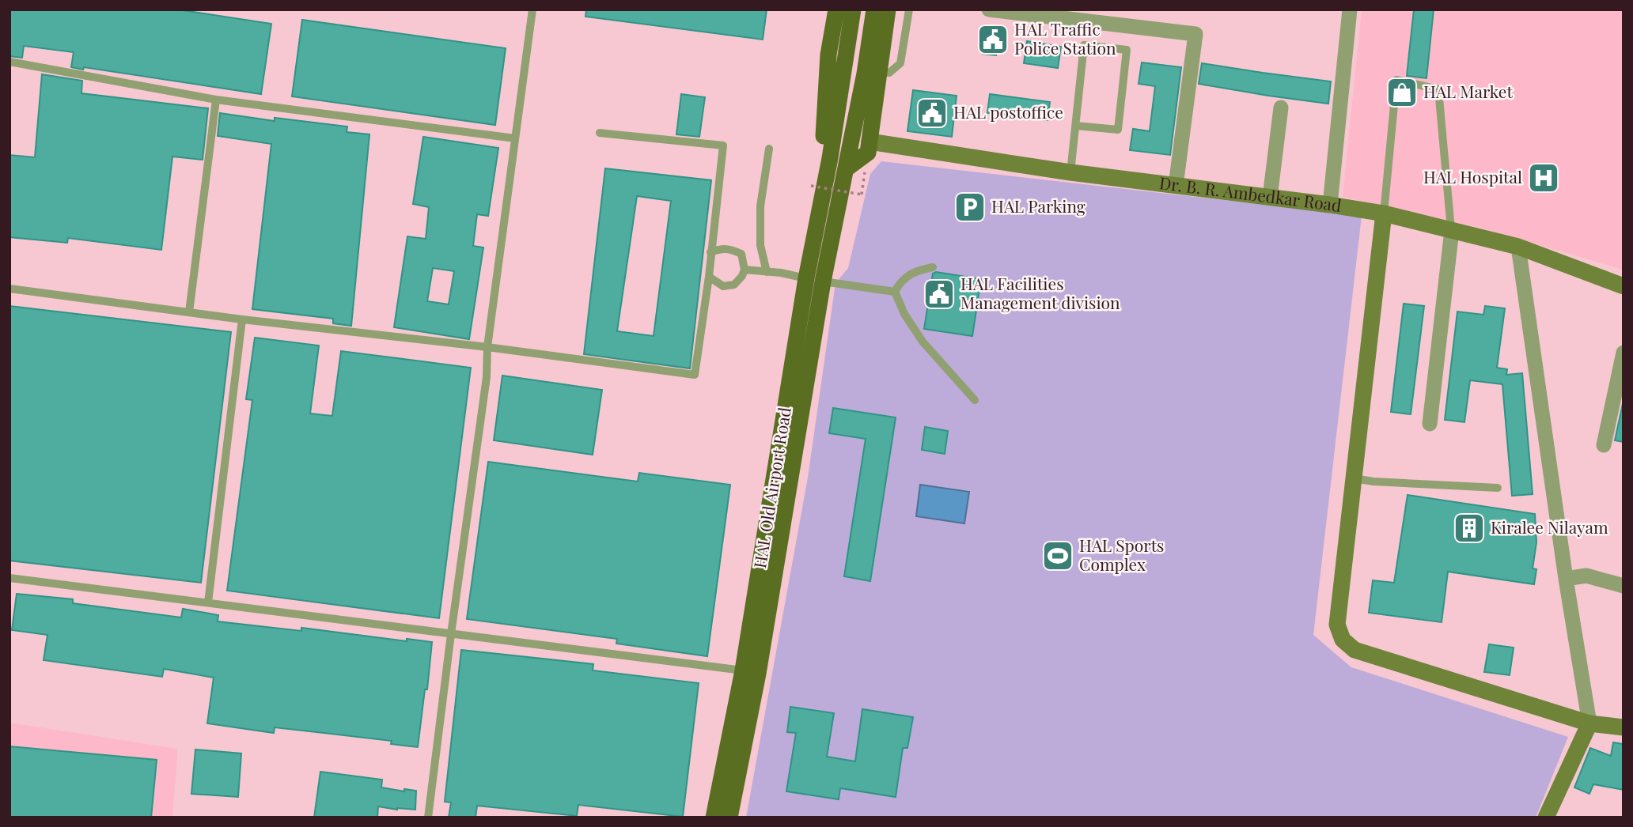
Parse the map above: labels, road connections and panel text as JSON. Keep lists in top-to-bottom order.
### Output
{
  "streets": {
    "main road": ["HAL Old Airport Road"],
    "street": ["Dr. B. R. Ambedkar Road"]
  },
  "places": {
    "public building": ["HAL Traffic Police Station", "HAL postoffice", "HAL Facilities Management division"],
    "shop": ["HAL Market"],
    "hospital": ["HAL Hospital"],
    "parking": ["HAL Parking"],
    "building": ["Kiralee Nilayam"],
    "sports": ["HAL Sports Complex"]
  }
}
